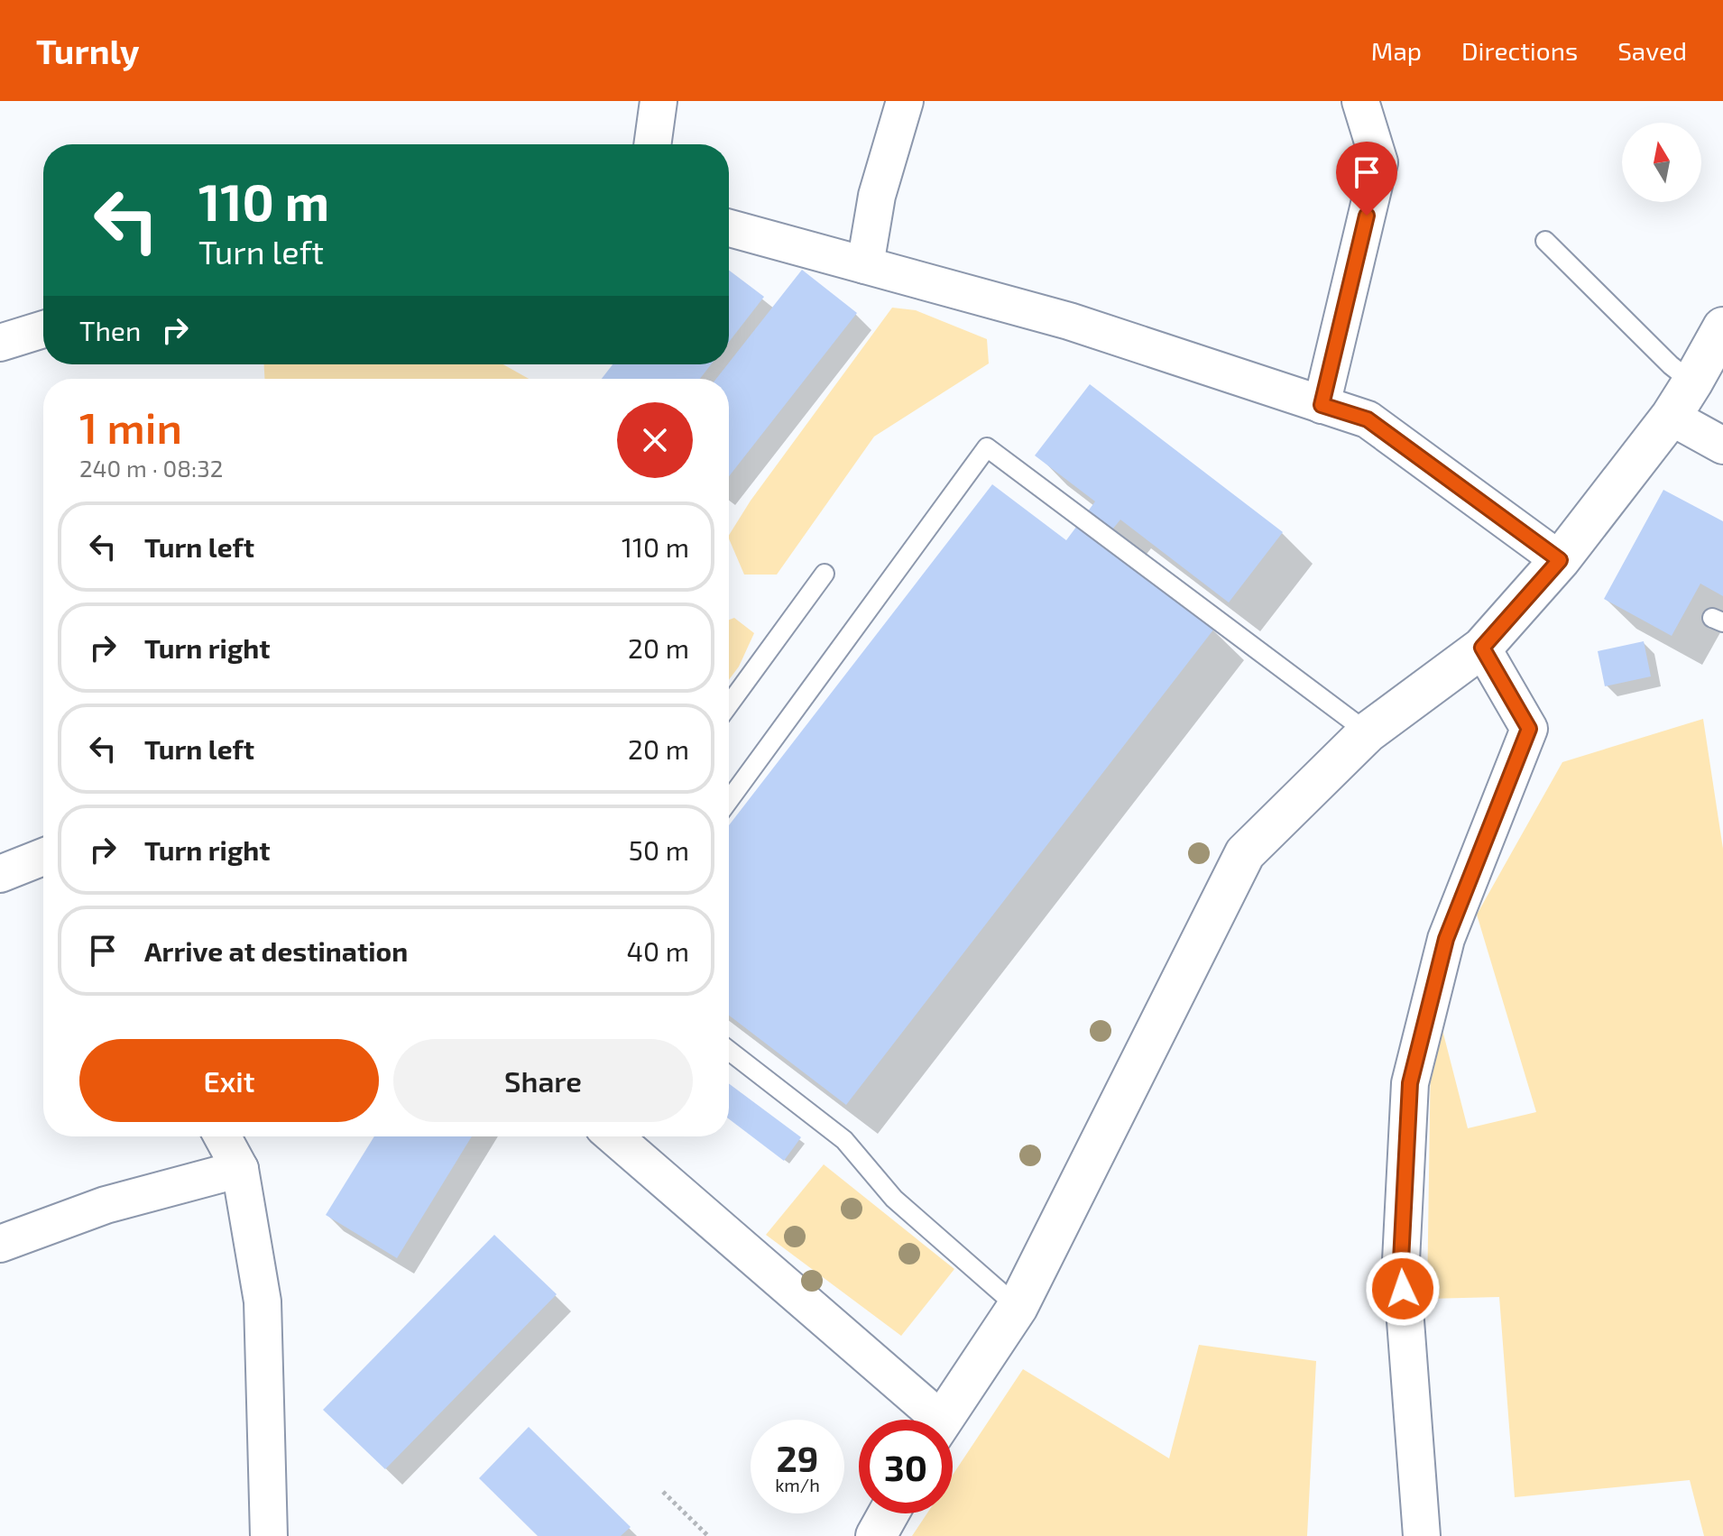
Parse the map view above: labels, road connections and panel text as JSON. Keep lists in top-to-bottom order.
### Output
{
  "north": "top",
  "page": {
    "header": "Turnly",
    "nav": ["Map", "Directions", "Saved"],
    "turn": ["110 m", "Turn left"],
    "then": "Then",
    "heading": ["1 min", "240 m · 08:32"],
    "list": [
      {
        "name": "Turn left",
        "value": "110 m"
      },
      {
        "name": "Turn right",
        "value": "20 m"
      },
      {
        "name": "Turn left",
        "value": "20 m"
      },
      {
        "name": "Turn right",
        "value": "50 m"
      },
      {
        "name": "Arrive at destination",
        "value": "40 m"
      }
    ],
    "buttons": ["Exit", "Share"],
    "speed": "29 km/h",
    "limit": "30"
  }
}
